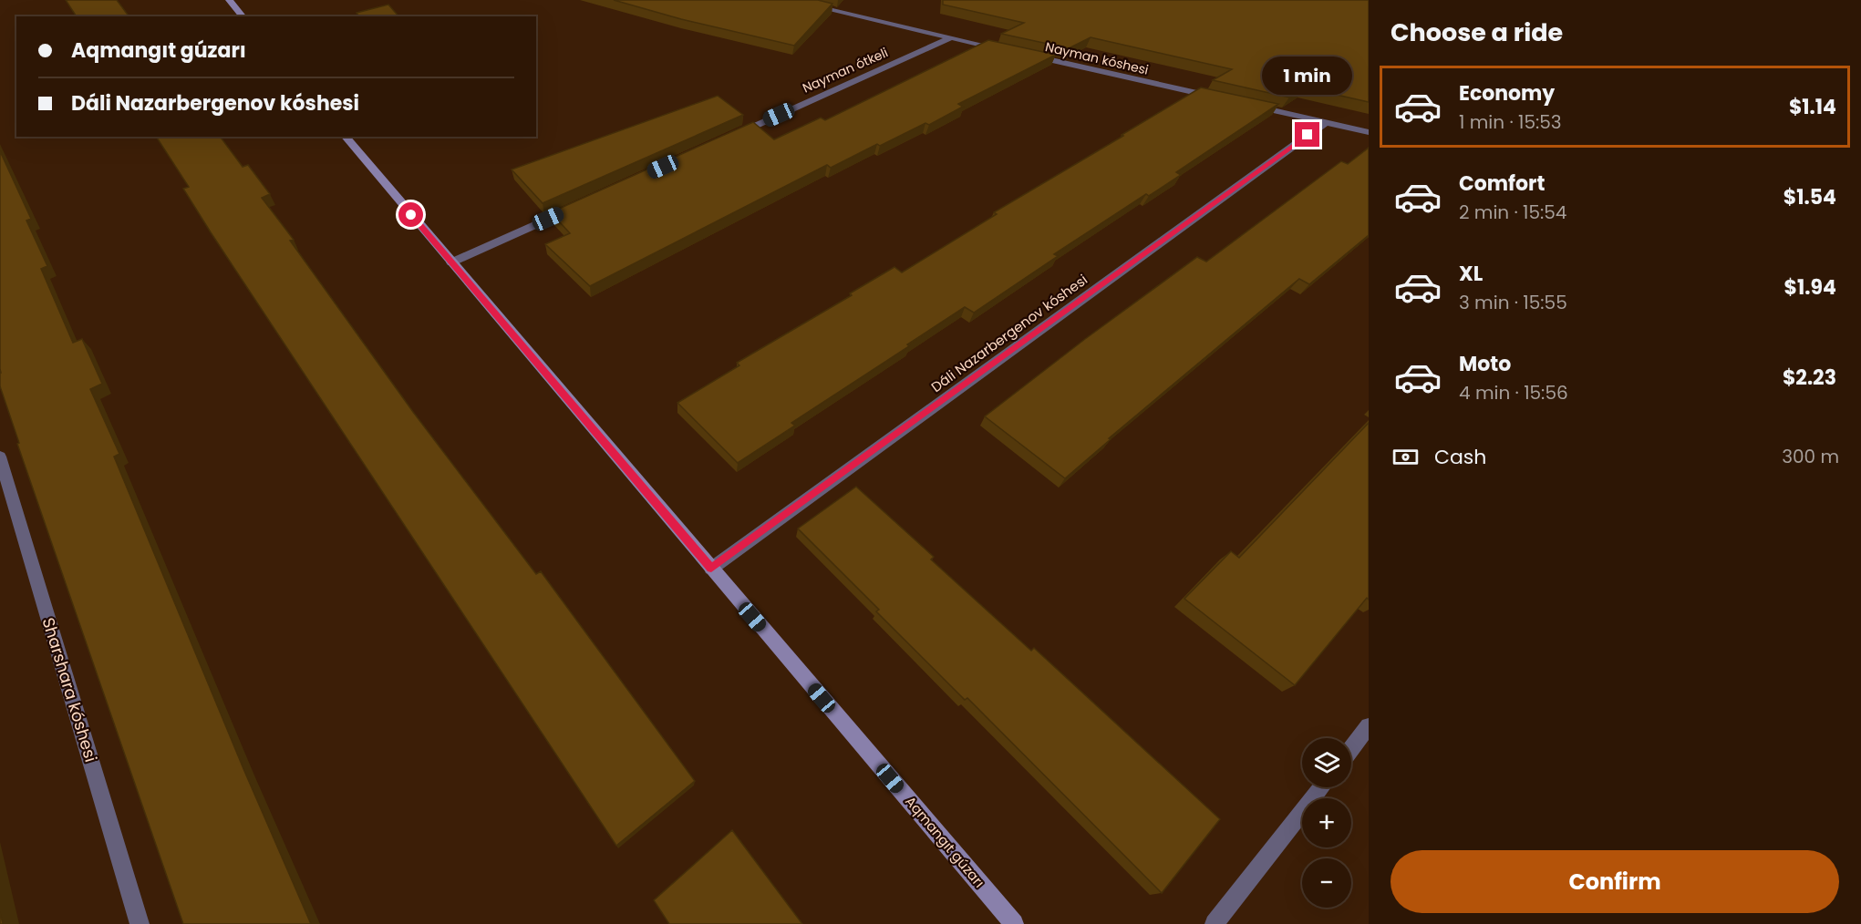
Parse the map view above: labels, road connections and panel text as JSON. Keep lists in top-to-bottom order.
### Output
{
  "streets": {
    "street": [
      "Nayman kóshesi",
      "Nayman ótkeli",
      "Dáli Nazarbergenov kóshesi",
      "Sharshara kóshesi",
      "Aqmangıt gúzarı"
    ]
  },
  "crossings": [
    ["Dáli Nazarbergenov kóshesi", "Aqmangıt gúzarı"]
  ],
  "page": {
    "heading": "Choose a ride",
    "banner": ["Aqmangıt gúzarı", "Dáli Nazarbergenov kóshesi"],
    "bubble": "1 min",
    "list": [
      {
        "name": "Economy",
        "note": "1 min · 15:53",
        "value": "$1.14"
      },
      {
        "name": "Comfort",
        "note": "2 min · 15:54",
        "value": "$1.54"
      },
      {
        "name": "XL",
        "note": "3 min · 15:55",
        "value": "$1.94"
      },
      {
        "name": "Moto",
        "note": "4 min · 15:56",
        "value": "$2.23"
      }
    ],
    "pay": ["Cash", "300 m"],
    "map_buttons": ["+", "−"],
    "buttons": "Confirm"
  }
}
